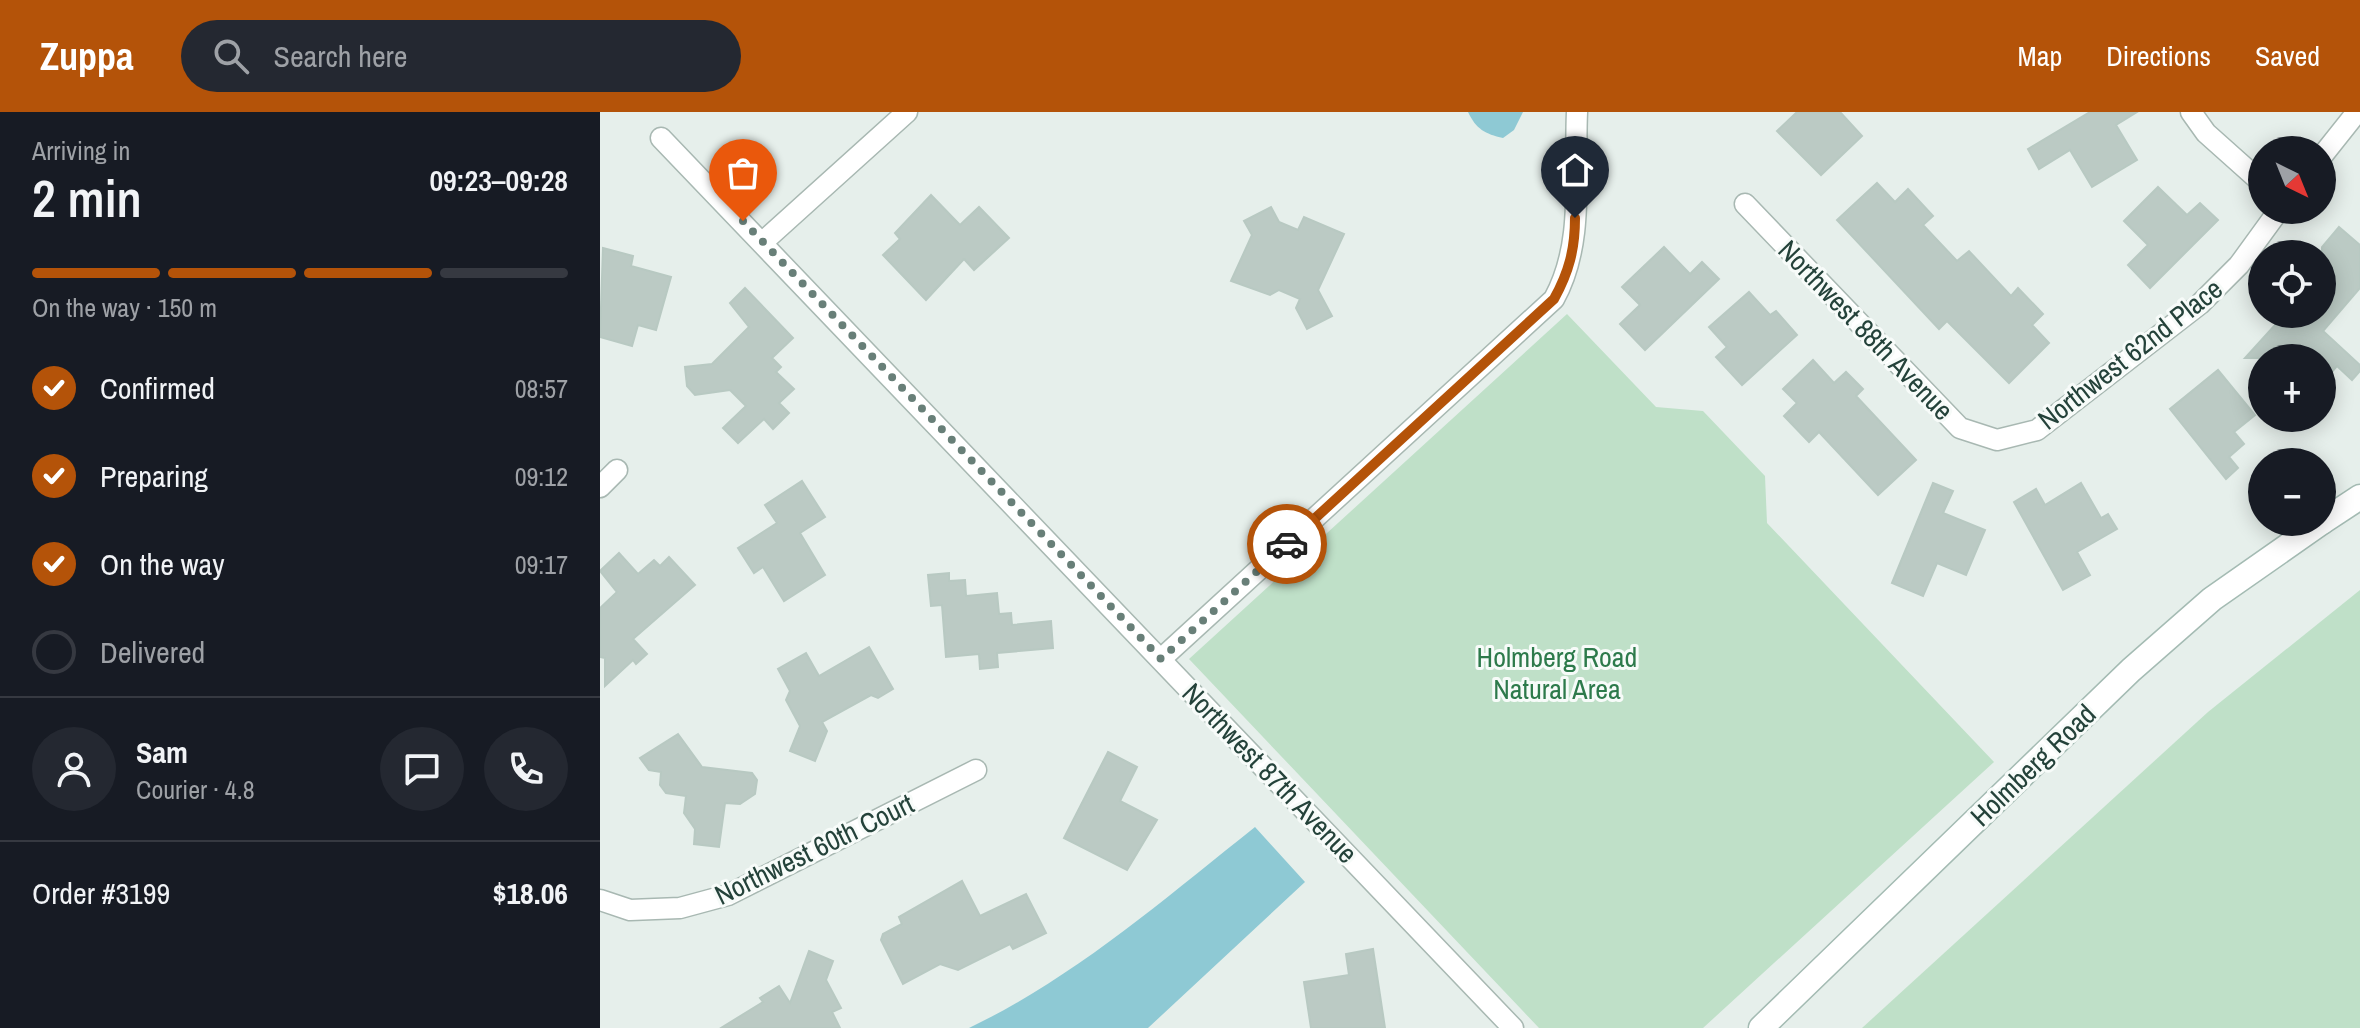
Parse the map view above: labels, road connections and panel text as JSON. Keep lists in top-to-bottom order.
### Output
{
  "streets": {
    "street": [
      "Northwest 88th Avenue",
      "Northwest 62nd Place",
      "Holmberg Road",
      "Northwest 87th Avenue",
      "Northwest 60th Court"
    ]
  },
  "crossings": [
    ["Northwest 88th Avenue", "Northwest 62nd Place"]
  ],
  "parks": ["Holmberg Road Natural Area"],
  "north": "bottom right",
  "page": {
    "header": "Zuppa",
    "search": "Search here",
    "nav": ["Map", "Directions", "Saved"],
    "heading": ["2 min", "Arriving in", "09:23–09:28"],
    "panel": [
      "Sam",
      "Courier · 4.8",
      "Order #3199",
      "$18.06"
    ],
    "map_buttons": ["+", "−"],
    "bar": "On the way · 150 m",
    "list": [
      ["Confirmed", "08:57"],
      ["Preparing", "09:12"],
      ["On the way", "09:17"],
      "Delivered"
    ]
  }
}
